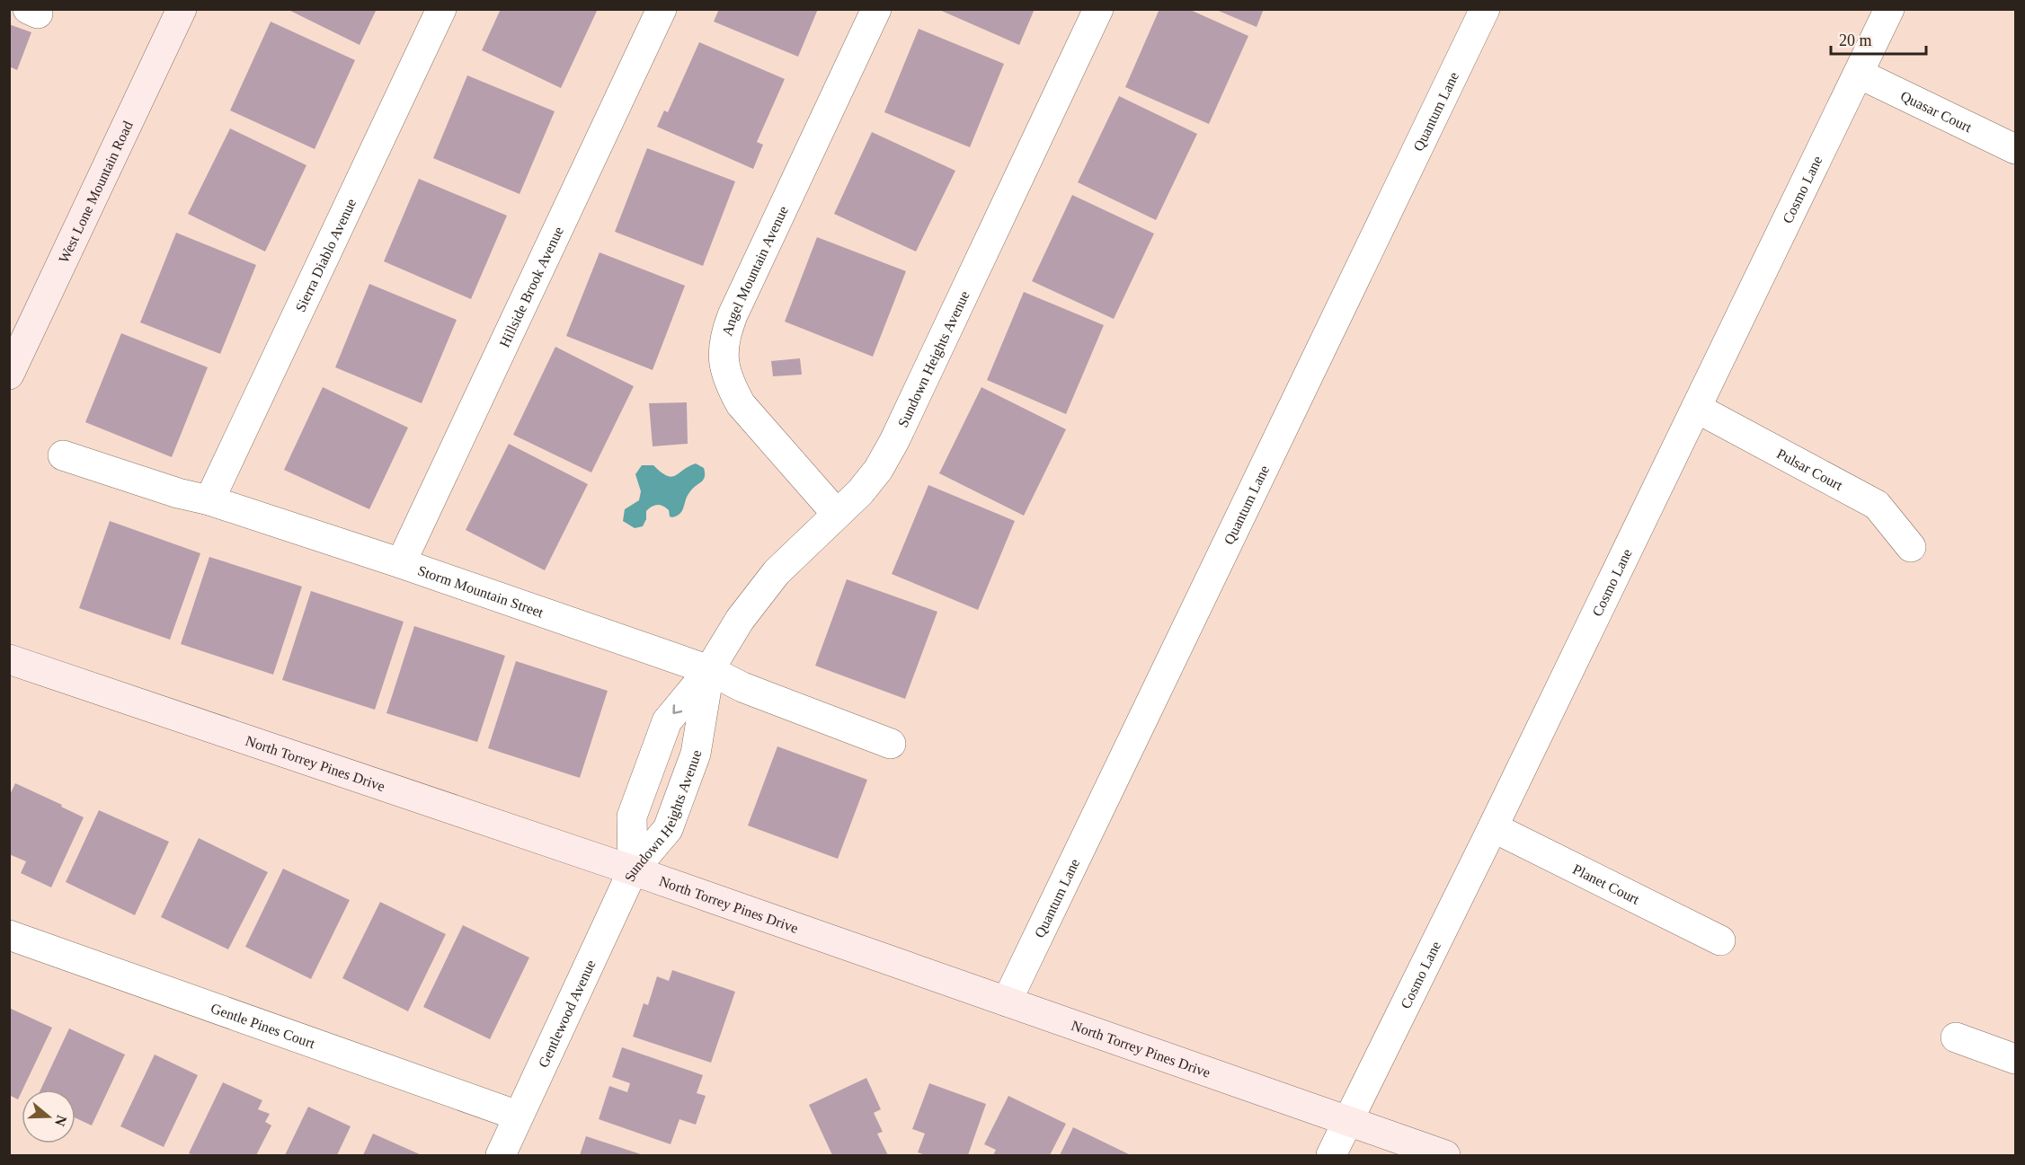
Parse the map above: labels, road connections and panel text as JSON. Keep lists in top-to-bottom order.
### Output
{
  "streets": {
    "street": [
      "Quasar Court",
      "Quantum Lane",
      "Cosmo Lane",
      "West Lone Mountain Road",
      "Sierra Diablo Avenue",
      "Angel Mountain Avenue",
      "Hillside Brook Avenue",
      "Sundown Heights Avenue",
      "Pulsar Court",
      "Storm Mountain Street",
      "North Torrey Pines Drive",
      "Planet Court",
      "Gentlewood Avenue",
      "Gentle Pines Court"
    ]
  },
  "crossings": [
    ["Quasar Court", "Cosmo Lane"],
    ["Quantum Lane", "North Torrey Pines Drive"],
    ["Cosmo Lane", "Pulsar Court"],
    ["Cosmo Lane", "North Torrey Pines Drive"],
    ["Cosmo Lane", "Planet Court"],
    ["Sierra Diablo Avenue", "Storm Mountain Street"],
    ["Angel Mountain Avenue", "Sundown Heights Avenue"],
    ["Hillside Brook Avenue", "Storm Mountain Street"],
    ["Sundown Heights Avenue", "Storm Mountain Street"],
    ["Sundown Heights Avenue", "North Torrey Pines Drive"],
    ["Sundown Heights Avenue", "Gentlewood Avenue"],
    ["North Torrey Pines Drive", "Gentlewood Avenue"],
    ["Gentlewood Avenue", "Gentle Pines Court"]
  ],
  "scale_bar": "20 m",
  "north": "right"
}
